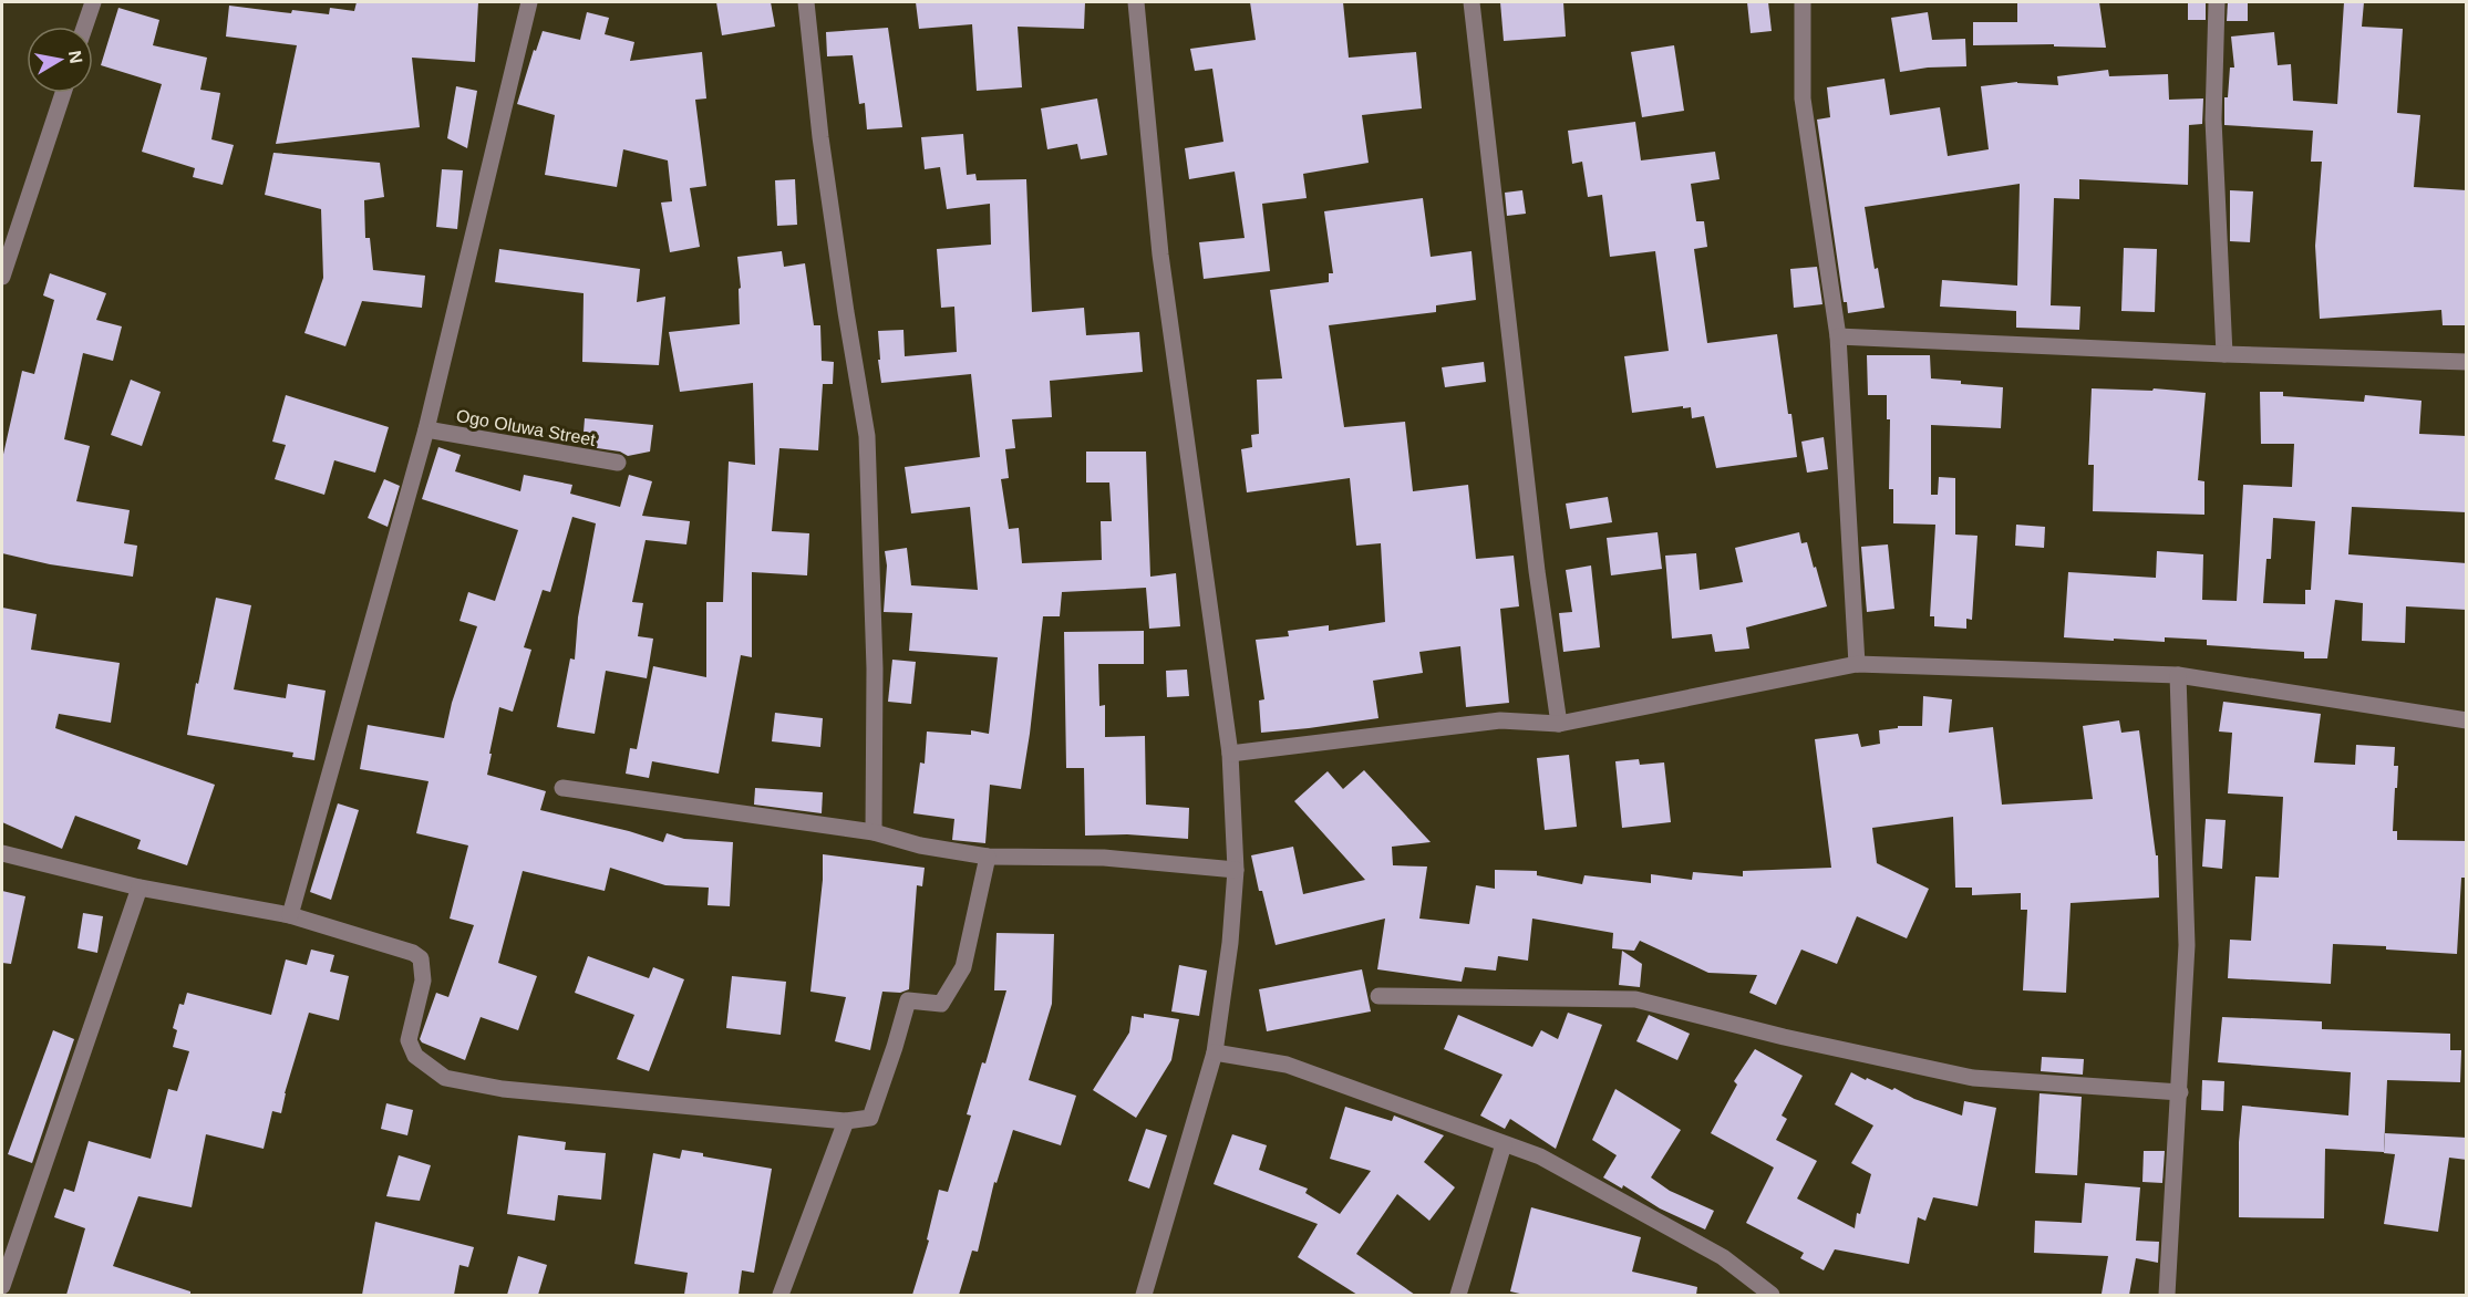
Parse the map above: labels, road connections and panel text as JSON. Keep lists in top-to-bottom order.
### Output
{
  "streets": {
    "street": ["Ogo Oluwa Street"]
  },
  "north": "right"
}
